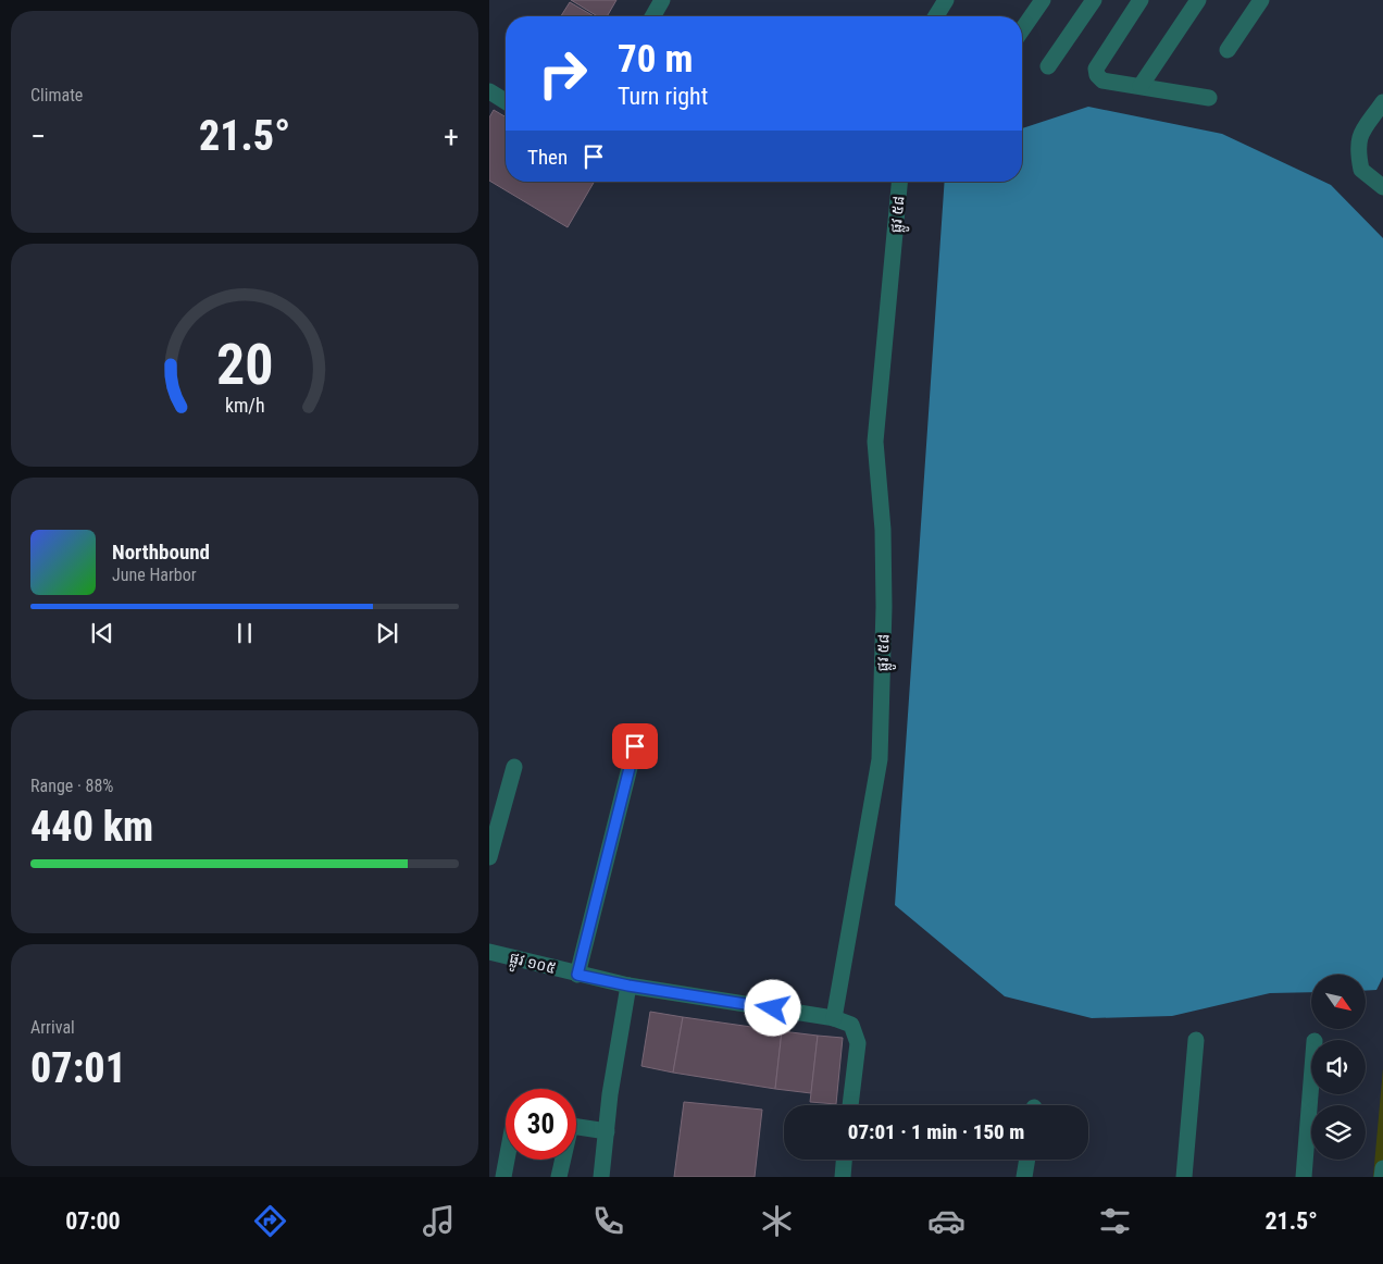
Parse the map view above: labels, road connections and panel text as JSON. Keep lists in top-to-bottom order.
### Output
{
  "streets": {
    "street": ["ផ្លូវ ៥៨", "ផ្លូវ ១០៥"]
  },
  "crossings": [
    ["ផ្លូវ ៥៨", "ផ្លូវ ១០៥"]
  ],
  "north": "bottom right",
  "page": {
    "tile": [
      "Climate",
      ["Range · 88%", "440 km"],
      ["Arrival", "07:01"]
    ],
    "turn": ["70 m", "Turn right"],
    "heat": ["−", "21.5°", "+"],
    "then": "Then",
    "song": ["Northbound", "June Harbor"],
    "limit": "30",
    "trip": "07:01 · 1 min · 150 m",
    "tabs": ["07:00", "21.5°"],
    "gauge": ["20", "km/h"]
  }
}
